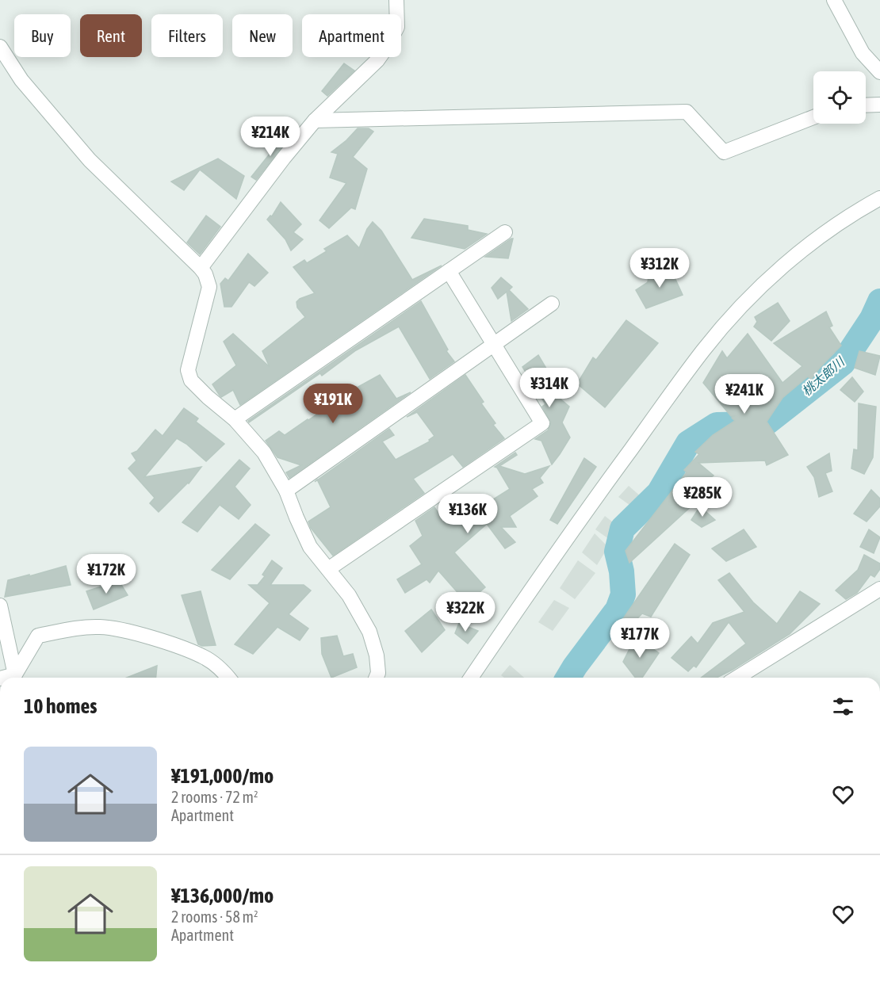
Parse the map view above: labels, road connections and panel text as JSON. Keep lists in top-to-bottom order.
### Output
{
  "water": ["桃太郎川"],
  "page": {
    "chip": [
      "Buy",
      "Rent",
      "Filters",
      "New",
      "Apartment"
    ],
    "price": [
      "¥214K",
      "¥312K",
      "¥314K",
      "¥241K",
      "¥191K",
      "¥285K",
      "¥136K",
      "¥172K",
      "¥322K",
      "¥177K"
    ],
    "heading": "10 homes",
    "list": [
      {
        "name": "¥191,000/mo",
        "note": "2 rooms · 72 m² · Apartment"
      },
      {
        "name": "¥136,000/mo",
        "note": "2 rooms · 58 m² · Apartment"
      }
    ]
  }
}
